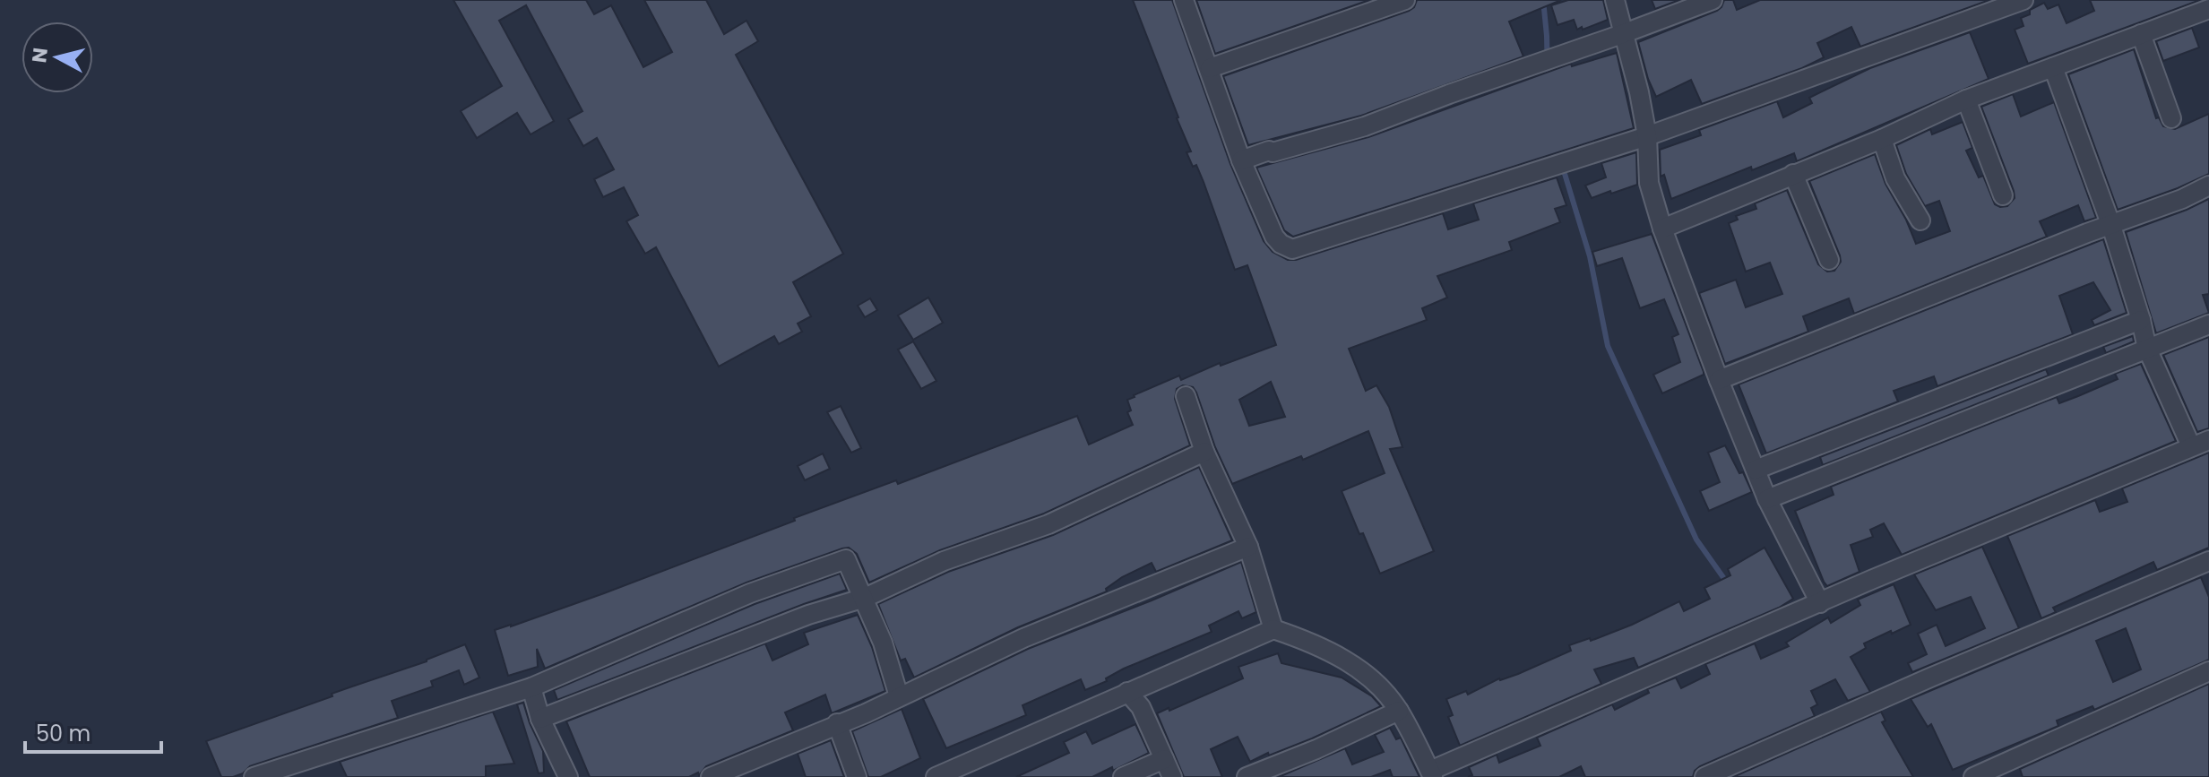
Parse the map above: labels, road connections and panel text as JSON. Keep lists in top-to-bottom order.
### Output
{
  "scale_bar": "50 m",
  "north": "left"
}
